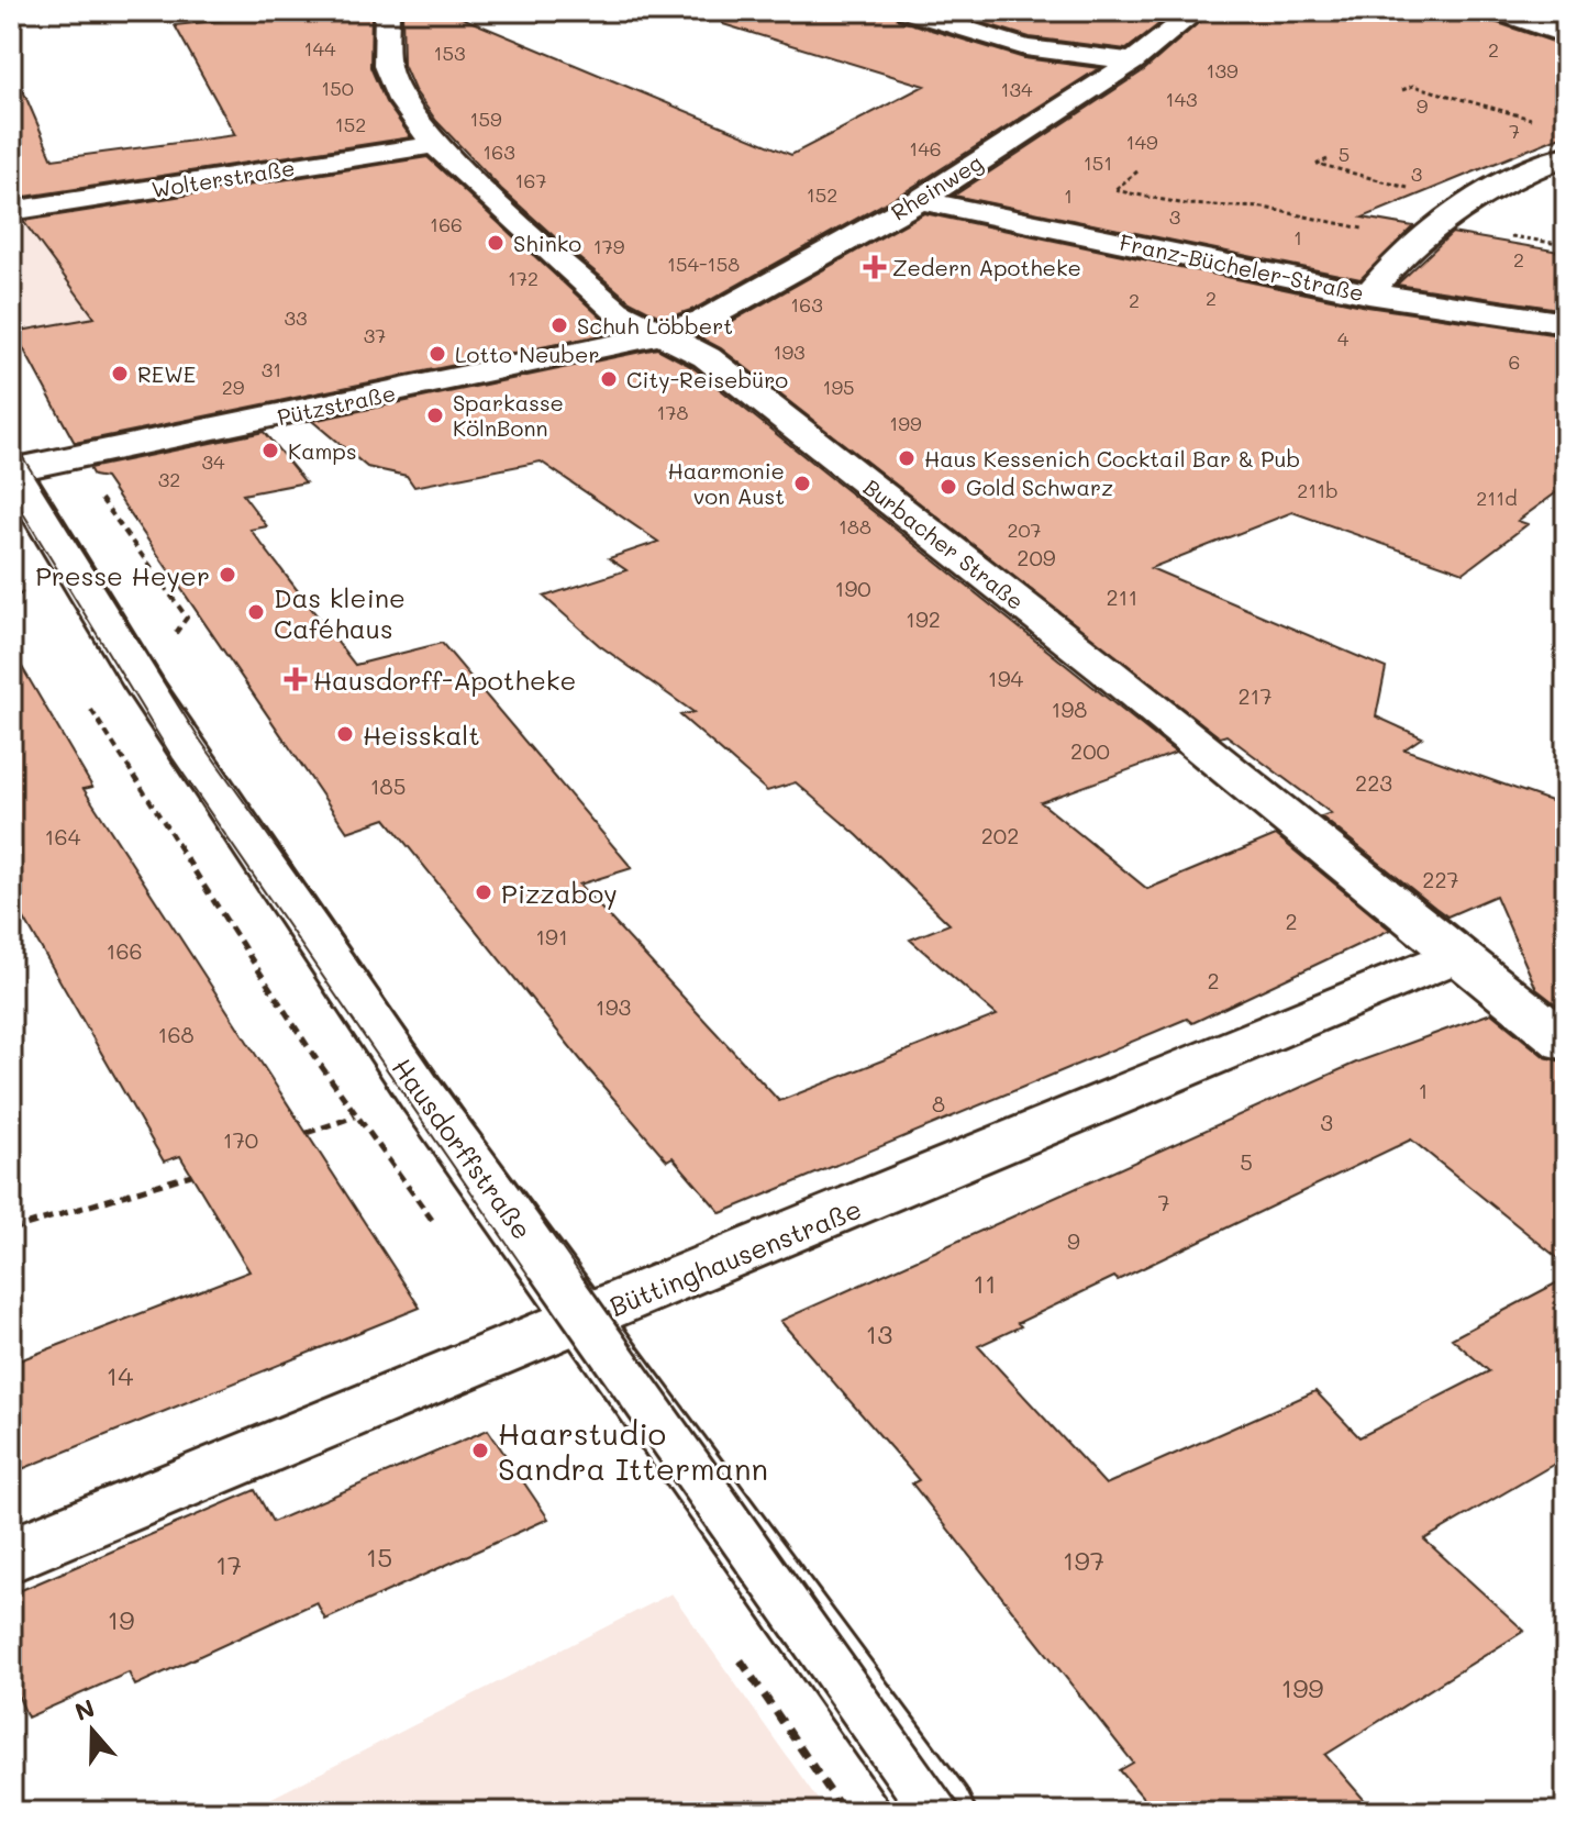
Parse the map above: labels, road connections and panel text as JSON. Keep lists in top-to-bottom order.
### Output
{
  "streets": {
    "street": [
      "Wolterstraße",
      "Rheinweg",
      "Franz-Bücheler-Straße",
      "Pützstraße",
      "Burbacher Straße",
      "Hausdorffstraße",
      "Büttinghausenstraße"
    ]
  },
  "crossings": [
    ["Wolterstraße", "Burbacher Straße"],
    ["Rheinweg", "Franz-Bücheler-Straße"],
    ["Rheinweg", "Pützstraße"],
    ["Rheinweg", "Burbacher Straße"],
    ["Pützstraße", "Burbacher Straße"],
    ["Pützstraße", "Hausdorffstraße"],
    ["Burbacher Straße", "Büttinghausenstraße"],
    ["Hausdorffstraße", "Büttinghausenstraße"]
  ],
  "places": {
    "other": [
      "Shinko",
      "Schuh Löbbert",
      "Lotto Neuber",
      "REWE",
      "City-Reisebüro",
      "Sparkasse KölnBonn",
      "Kamps",
      "Haus Kessenich Cocktail Bar & Pub",
      "Haarmonie von Aust",
      "Gold Schwarz",
      "Presse Heyer",
      "Das kleine Caféhaus",
      "Heisskalt",
      "Pizzaboy",
      "Haarstudio Sandra Ittermann"
    ],
    "health": ["Zedern Apotheke", "Hausdorff-Apotheke"]
  },
  "house_numbers": [
    "144",
    "2",
    "153",
    "139",
    "150",
    "134",
    "143",
    "9",
    "159",
    "152",
    "7",
    "149",
    "146",
    "163",
    "5",
    "151",
    "3",
    "167",
    "152",
    "1",
    "3",
    "166",
    "1",
    "179",
    "2",
    "154-158",
    "172",
    "2",
    "2",
    "163",
    "33",
    "37",
    "4",
    "193",
    "6",
    "31",
    "29",
    "195",
    "178",
    "199",
    "34",
    "32",
    "211b",
    "211d",
    "188",
    "207",
    "209",
    "190",
    "211",
    "192",
    "194",
    "217",
    "198",
    "200",
    "223",
    "185",
    "202",
    "164",
    "227",
    "2",
    "191",
    "166",
    "2",
    "193",
    "168",
    "1",
    "8",
    "3",
    "170",
    "5",
    "7",
    "9",
    "11",
    "13",
    "14",
    "15",
    "197",
    "17",
    "19",
    "199"
  ],
  "north": "top"
}
